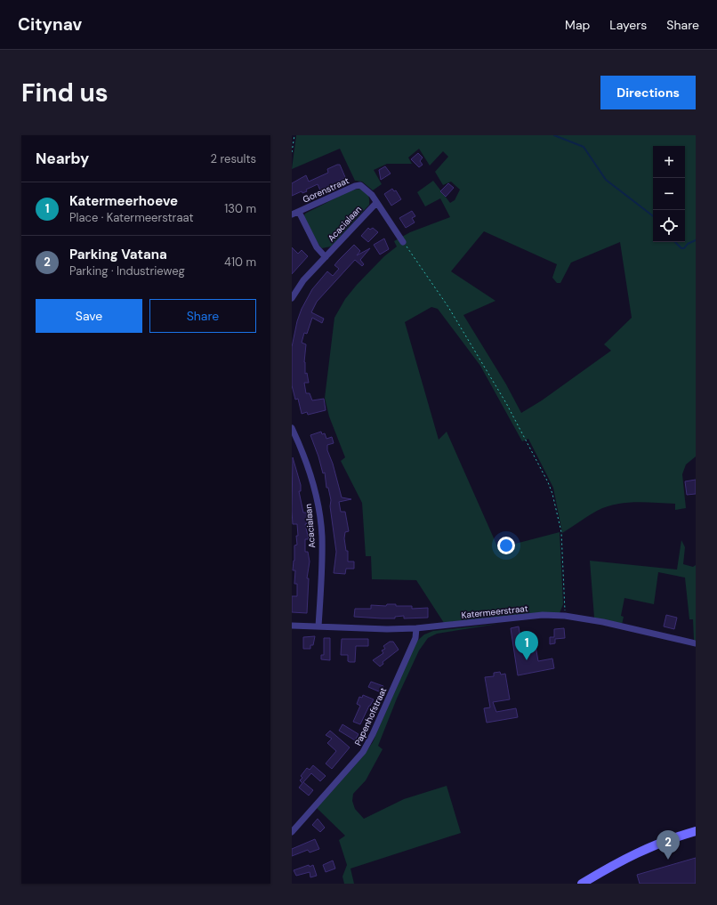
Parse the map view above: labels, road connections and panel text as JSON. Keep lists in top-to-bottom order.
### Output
{
  "streets": {
    "street": [
      "Gorenstraat",
      "Acacialaan",
      "Katermeerstraat",
      "Papenhofstraat"
    ]
  },
  "crossings": [
    ["Gorenstraat", "Acacialaan"],
    ["Acacialaan", "Katermeerstraat"],
    ["Katermeerstraat", "Papenhofstraat"]
  ],
  "page": {
    "header": "Citynav",
    "nav": ["Map", "Layers", "Share"],
    "buttons": [
      "Directions",
      ["Save", "Share"]
    ],
    "title": "Find us",
    "heading": ["Nearby", "2 results"],
    "map_buttons": ["+", "−"],
    "list": [
      {
        "mark": "1",
        "name": "Katermeerhoeve",
        "note": "Place · Katermeerstraat",
        "value": "130 m"
      },
      {
        "mark": "2",
        "name": "Parking Vatana",
        "note": "Parking · Industrieweg",
        "value": "410 m"
      }
    ],
    "pins": ["1", "2"]
  }
}
